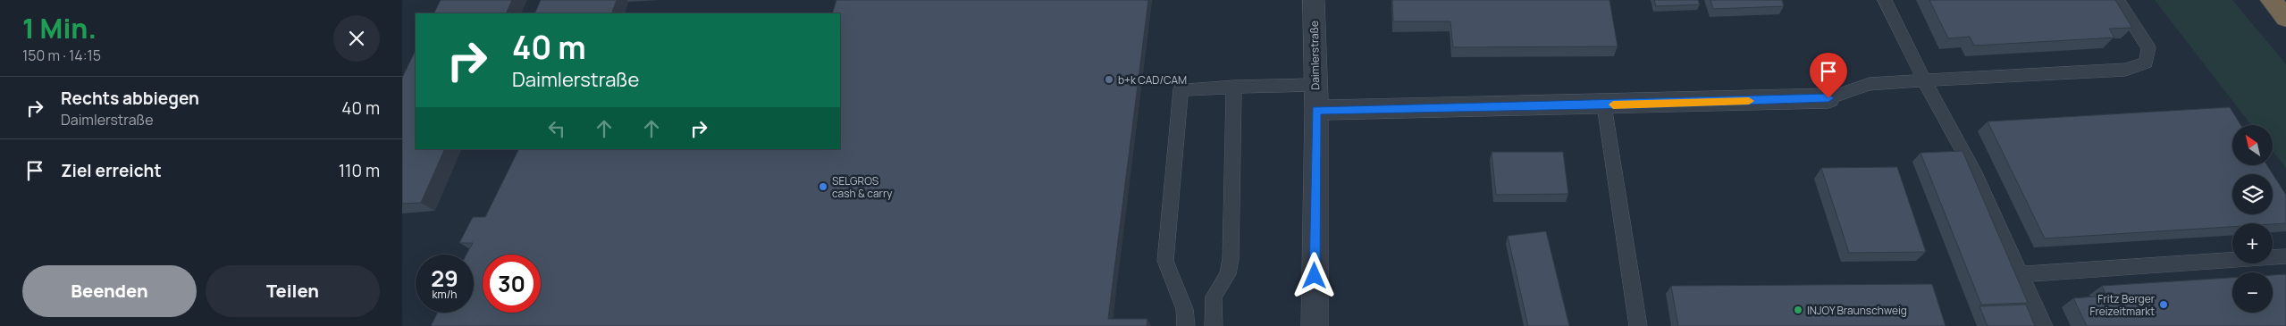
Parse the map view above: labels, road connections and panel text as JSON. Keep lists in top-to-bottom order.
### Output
{
  "streets": {
    "street": ["Daimlerstraße"]
  },
  "places": [
    "b+k CAD/CAM",
    "SELGROS cash & carry",
    "Fritz Berger Freizeitmarkt",
    "INJOY Braunschweig"
  ],
  "north": "top left",
  "page": {
    "heading": ["1 Min.", "150 m · 14:15"],
    "turn": ["40 m", "Daimlerstraße"],
    "list": [
      {
        "name": "Rechts abbiegen",
        "note": "Daimlerstraße",
        "value": "40 m"
      },
      {
        "name": "Ziel erreicht",
        "value": "110 m"
      }
    ],
    "map_buttons": ["+", "−"],
    "speed": "29 km/h",
    "limit": "30",
    "buttons": ["Beenden", "Teilen"]
  }
}
